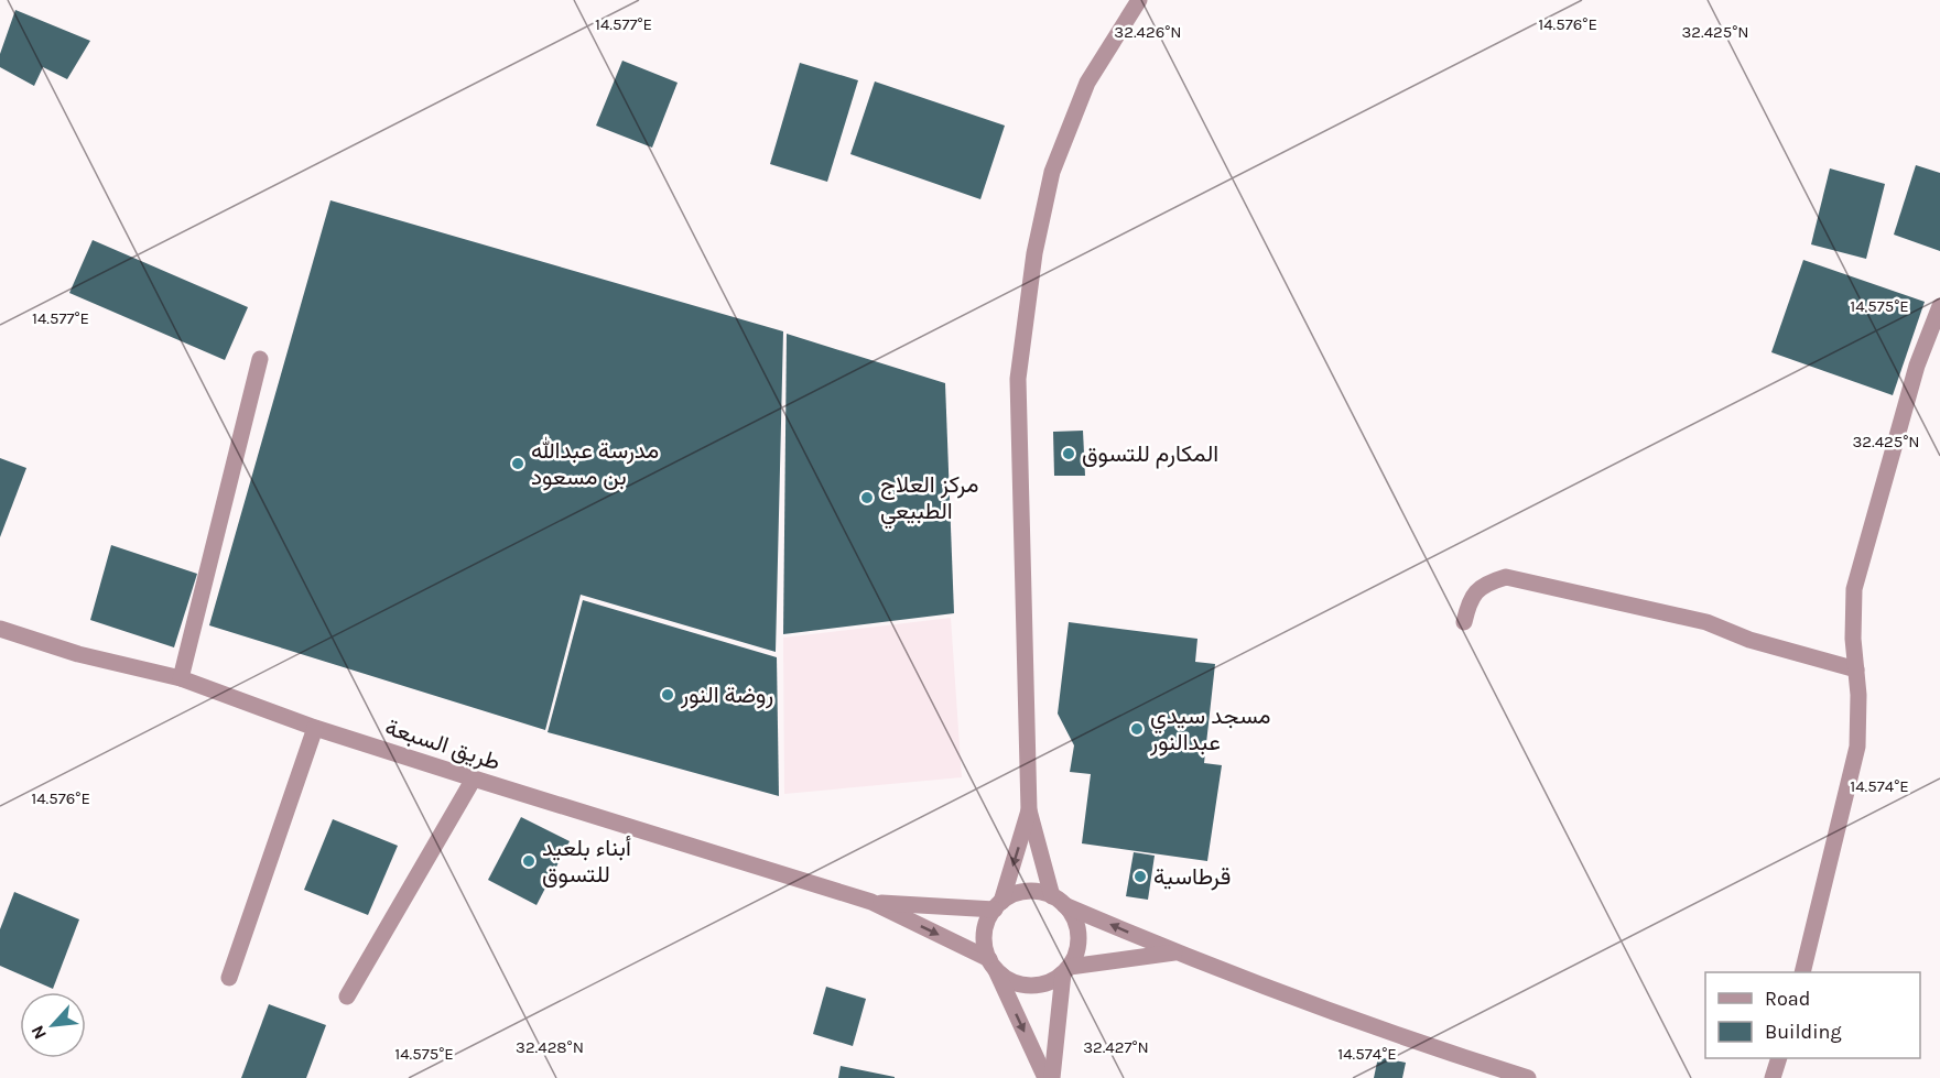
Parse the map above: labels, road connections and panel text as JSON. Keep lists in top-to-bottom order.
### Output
{
  "streets": {
    "street": ["طريق السبعة"]
  },
  "places": [
    "المكارم للتسوق",
    "مدرسة عبدالله بن مسعود",
    "مركز العلاج الطبيعي",
    "روضة النور",
    "مسجد سيدي عبدالنور",
    "أبناء بلعيد للتسوق",
    "قرطاسية"
  ],
  "legend": ["Road", "Building"],
  "north": "bottom left",
  "coordinates": [
    "14.576°E",
    "14.577°E",
    "32.426°N",
    "32.425°N",
    "14.575°E",
    "14.574°E",
    "32.428°N",
    "32.427°N"
  ]
}
